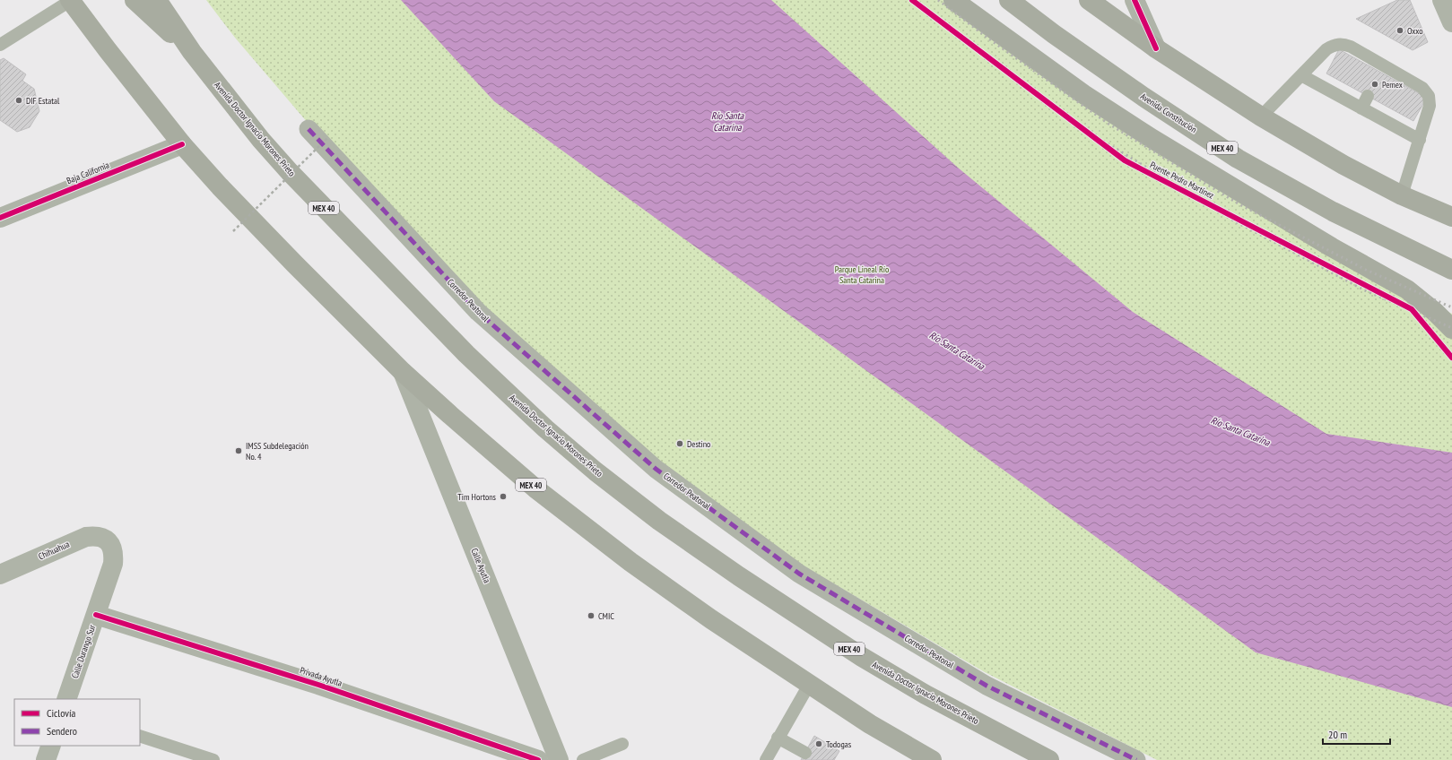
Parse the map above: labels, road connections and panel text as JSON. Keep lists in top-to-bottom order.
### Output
{
  "streets": {
    "highway": ["Avenida Constitución", "Avenida Doctor Ignacio Morones Prieto", "MEX 40"],
    "main road": ["Calle Ayutla"],
    "street": [
      "Baja California",
      "Corredor Peatonal",
      "Chihuahua",
      "Calle Durango Sur",
      "Privada Ayutla"
    ],
    "cycle path": ["Puente Pedro Martínez"]
  },
  "crossings": [
    ["MEX 40", "Baja California"],
    ["MEX 40", "Calle Ayutla"],
    ["Chihuahua", "Calle Durango Sur"],
    ["Calle Durango Sur", "Privada Ayutla"]
  ],
  "water": ["Río Santa Catarina"],
  "parks": ["Parque Lineal Río Santa Catarina"],
  "places": [
    "Oxxo",
    "Pemex",
    "DIF Estatal",
    "Destino",
    "IMSS Subdelegación No. 4",
    "Tim Hortons",
    "CMIC",
    "Todogas"
  ],
  "legend": ["Ciclovía", "Sendero"],
  "scale_bar": "20 m"
}
